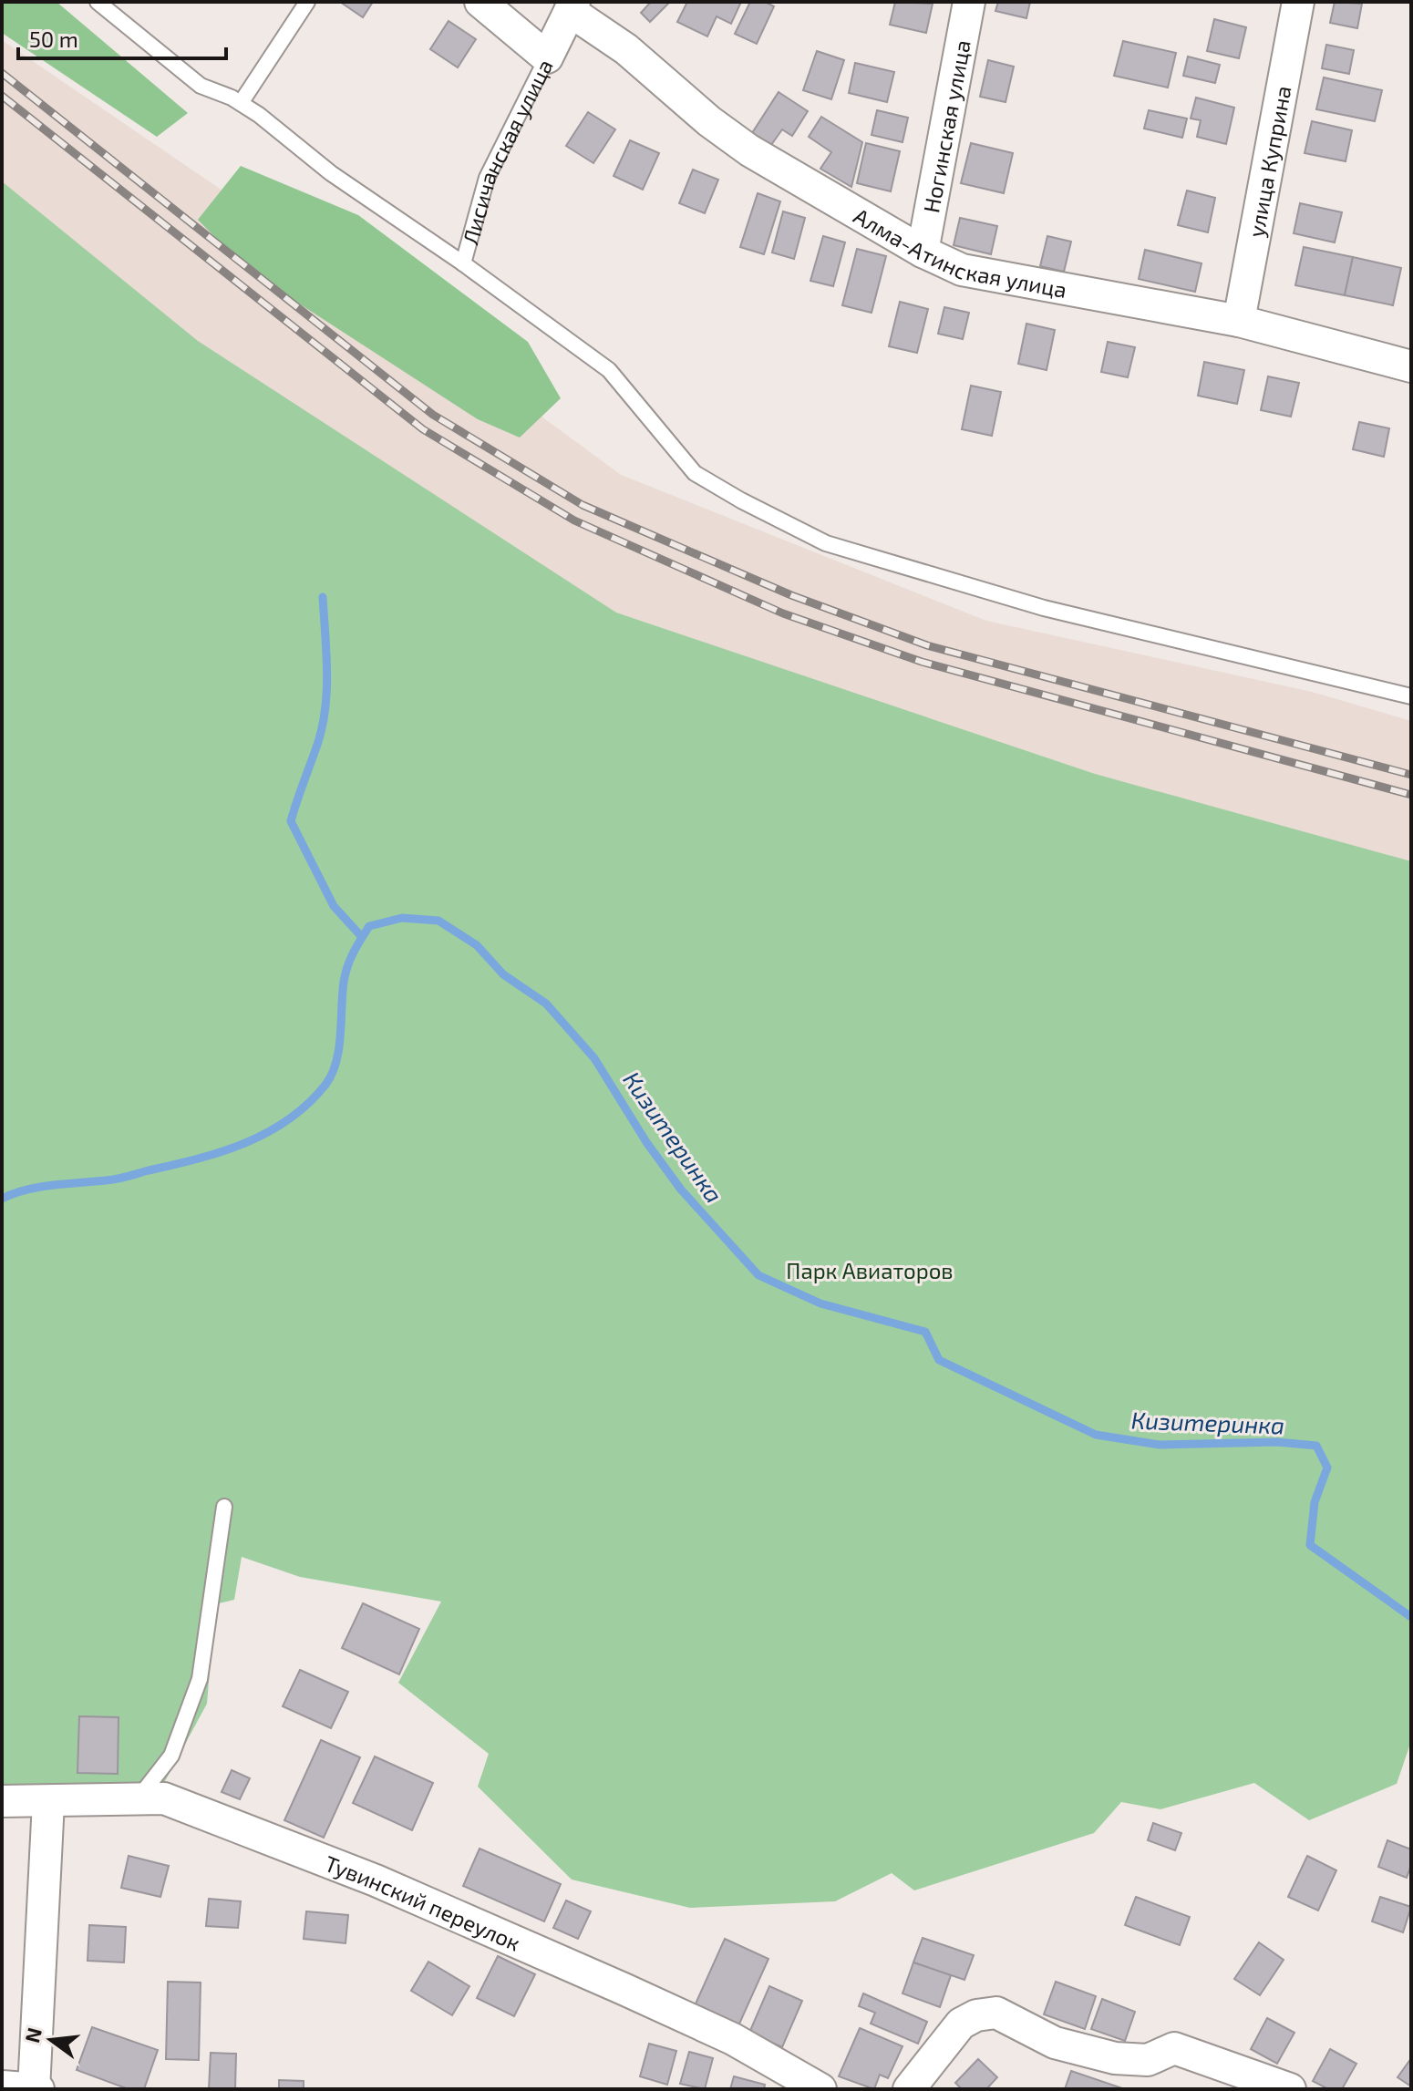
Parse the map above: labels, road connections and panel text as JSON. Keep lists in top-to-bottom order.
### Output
{
  "streets": {
    "street": [
      "Ногинская улица",
      "Лисичанская улица",
      "улица Куприна",
      "Алма-Атинская улица",
      "Тувинский переулок"
    ]
  },
  "crossings": [
    ["Ногинская улица", "Алма-Атинская улица"],
    ["Лисичанская улица", "Алма-Атинская улица"],
    ["улица Куприна", "Алма-Атинская улица"]
  ],
  "water": ["Кизитеринка"],
  "parks": ["Парк Авиаторов"],
  "scale_bar": "50 m",
  "north": "left"
}
